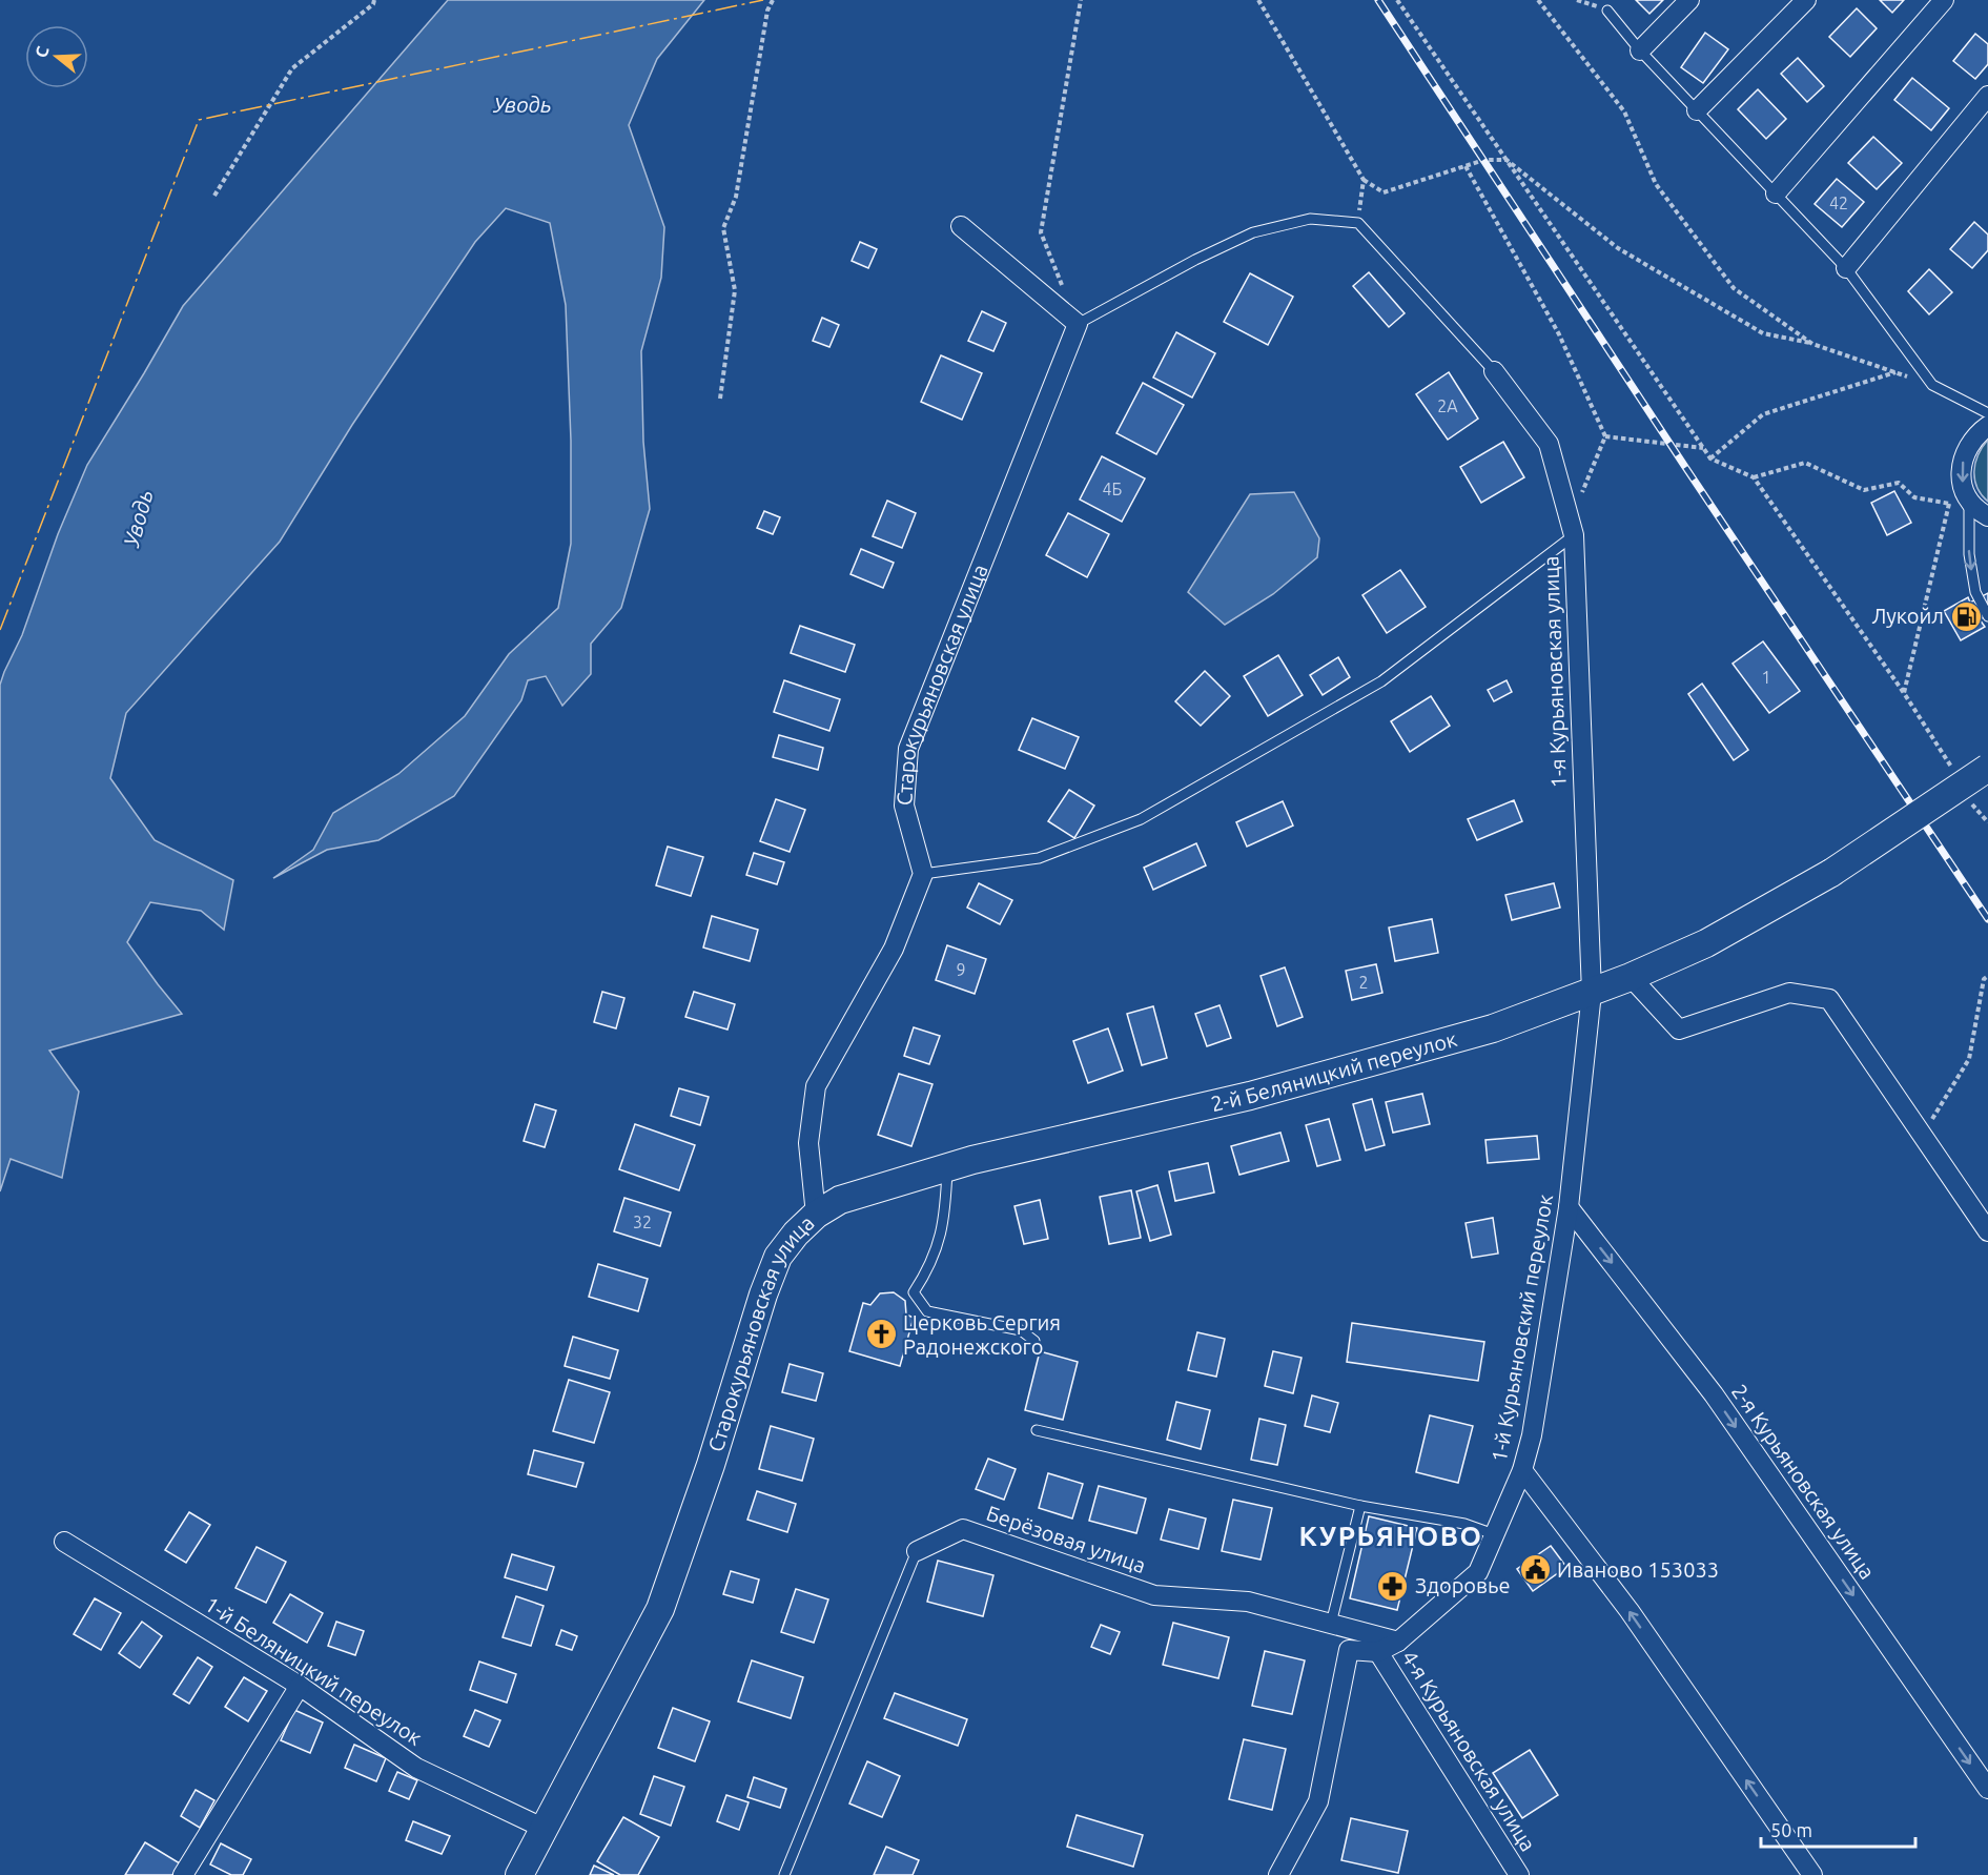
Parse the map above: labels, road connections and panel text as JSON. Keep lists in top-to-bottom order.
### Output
{
  "streets": {
    "main road": ["Старокурьяновская улица", "2-й Беляницкий переулок"],
    "street": [
      "1-я Курьяновская улица",
      "1-й Курьяновский переулок",
      "2-я Курьяновская улица",
      "Берёзовая улица",
      "1-й Беляницкий переулок",
      "4-я Курьяновская улица"
    ]
  },
  "crossings": [
    ["1-я Курьяновская улица", "2-й Беляницкий переулок"],
    ["1-я Курьяновская улица", "1-й Курьяновский переулок"],
    ["Старокурьяновская улица", "2-й Беляницкий переулок"],
    ["Старокурьяновская улица", "1-й Беляницкий переулок"],
    ["2-й Беляницкий переулок", "1-й Курьяновский переулок"],
    ["1-й Курьяновский переулок", "2-я Курьяновская улица"],
    ["1-й Курьяновский переулок", "Берёзовая улица"],
    ["1-й Курьяновский переулок", "4-я Курьяновская улица"]
  ],
  "one_way": ["2-я Курьяновская улица"],
  "districts": ["КУРЬЯНОВО"],
  "water": ["Уводь"],
  "places": {
    "fuel station": ["Лукойл"],
    "church": ["Церковь Сергия Радонежского"],
    "public building": ["Иваново 153033"],
    "pharmacy": ["Здоровье"]
  },
  "house_numbers": [
    "42",
    "2А",
    "4Б",
    "1",
    "9",
    "2",
    "32"
  ],
  "scale_bar": "50 m",
  "north": "left"
}
